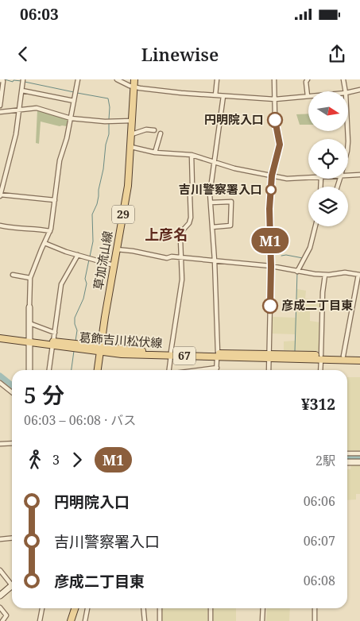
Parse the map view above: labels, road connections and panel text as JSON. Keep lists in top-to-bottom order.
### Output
{
  "streets": {
    "main road": [
      "29",
      "草加流山線",
      "葛飾吉川松伏線",
      "67"
    ]
  },
  "crossings": [
    ["草加流山線", "葛飾吉川松伏線"]
  ],
  "districts": ["上彦名"],
  "places": ["円明院入口", "吉川警察署入口", "彦成二丁目東"],
  "lines": ["bus line M1"],
  "north": "right",
  "page": {
    "status": "06:03",
    "header": "Linewise",
    "on_map": "M1",
    "heading": ["5 分", "06:03 – 06:08 · バス", "¥312"],
    "legs": ["3", "M1", "2駅"],
    "list": [
      {
        "name": "円明院入口",
        "value": "06:06"
      },
      {
        "name": "吉川警察署入口",
        "value": "06:07"
      },
      {
        "name": "彦成二丁目東",
        "value": "06:08"
      }
    ]
  }
}
